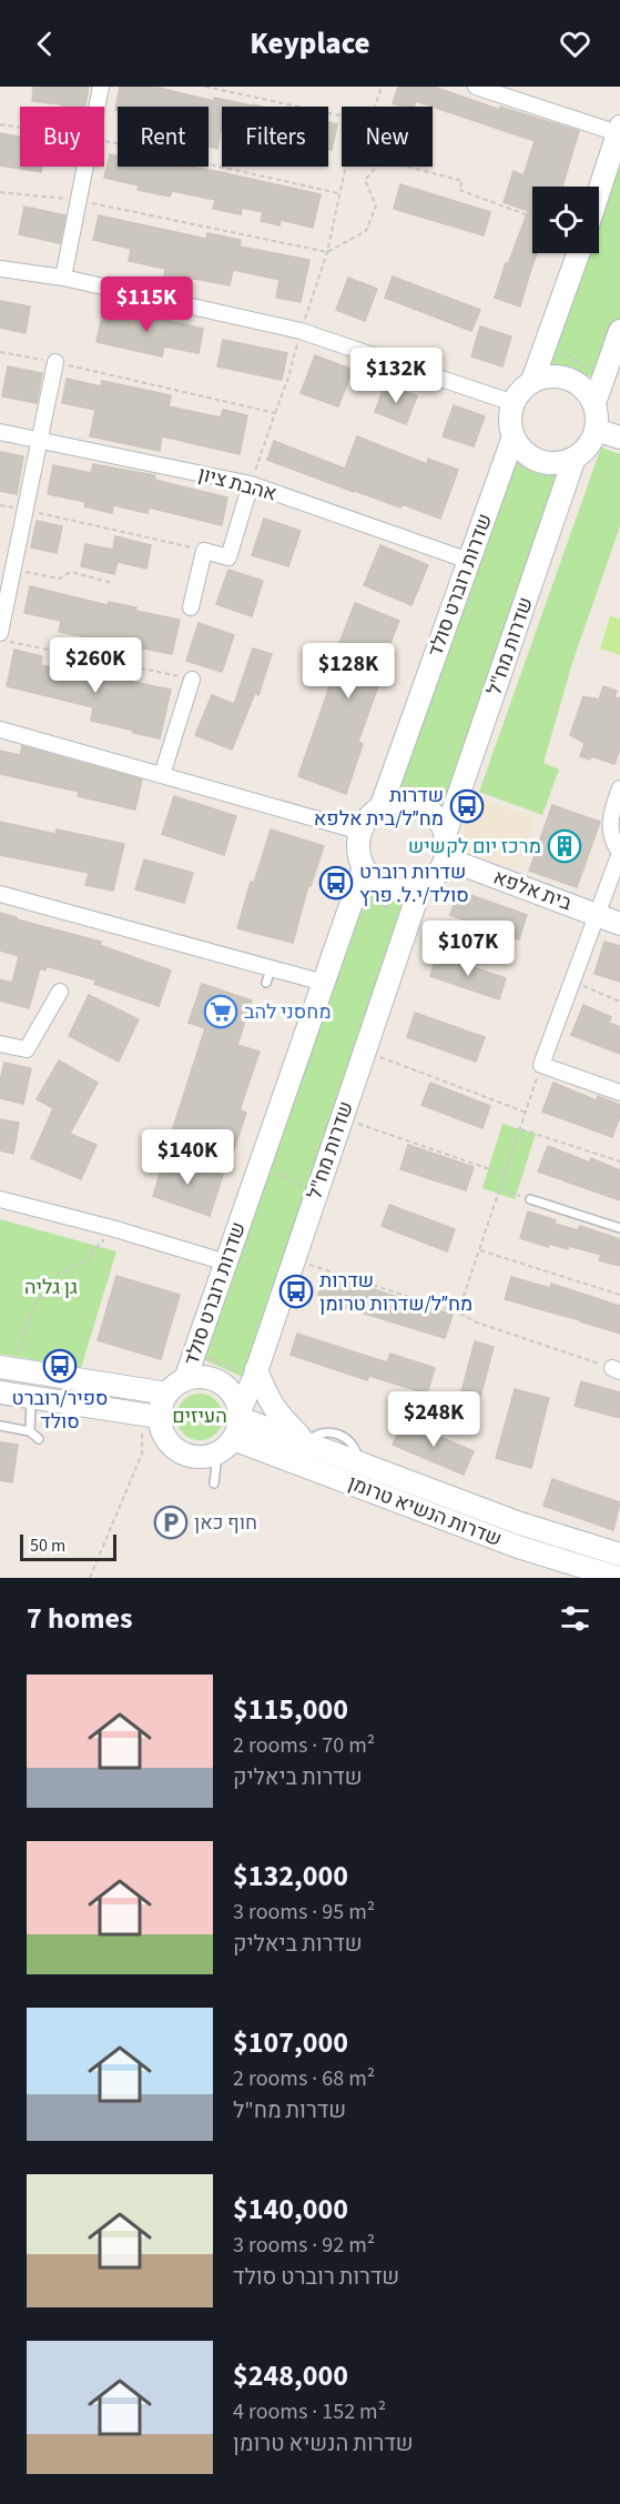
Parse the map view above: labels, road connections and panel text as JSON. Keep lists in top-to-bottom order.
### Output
{
  "streets": {
    "street": [
      "אהבת ציון",
      "שדרות רוברט סולד",
      "שדרות מח\"ל",
      "בית אלפא",
      "שדרות הנשיא טרומן"
    ]
  },
  "crossings": [
    ["אהבת ציון", "שדרות רוברט סולד"],
    ["שדרות רוברט סולד", "שדרות מח\"ל"],
    ["שדרות רוברט סולד", "בית אלפא"],
    ["שדרות רוברט סולד", "שדרות הנשיא טרומן"],
    ["שדרות מח\"ל", "בית אלפא"],
    ["שדרות מח\"ל", "שדרות הנשיא טרומן"]
  ],
  "parks": ["גן גליה", "העיזים"],
  "places": {
    "bus stop": [
      "שדרות מח״ל/בית אלפא",
      "שדרות רוברט סולד/י.ל. פרץ",
      "שדרות מח״ל/שדרות טרומן",
      "ספיר/רוברט סולד"
    ],
    "building": ["מרכז יום לקשיש"],
    "supermarket": ["מחסני להב"],
    "parking": ["חוף כאן"]
  },
  "scale_bar": "50 m",
  "page": {
    "header": "Keyplace",
    "chip": [
      "Buy",
      "Rent",
      "Filters",
      "New"
    ],
    "price": [
      "$115K",
      "$132K",
      "$260K",
      "$128K",
      "$107K",
      "$140K",
      "$248K"
    ],
    "scale": "50 m",
    "heading": "7 homes",
    "list": [
      {
        "name": "$115,000",
        "note": "2 rooms · 70 m² · שדרות ביאליק"
      },
      {
        "name": "$132,000",
        "note": "3 rooms · 95 m² · שדרות ביאליק"
      },
      {
        "name": "$107,000",
        "note": "2 rooms · 68 m² · שדרות מח\"ל"
      },
      {
        "name": "$140,000",
        "note": "3 rooms · 92 m² · שדרות רוברט סולד"
      },
      {
        "name": "$248,000",
        "note": "4 rooms · 152 m² · שדרות הנשיא טרומן"
      }
    ]
  }
}
